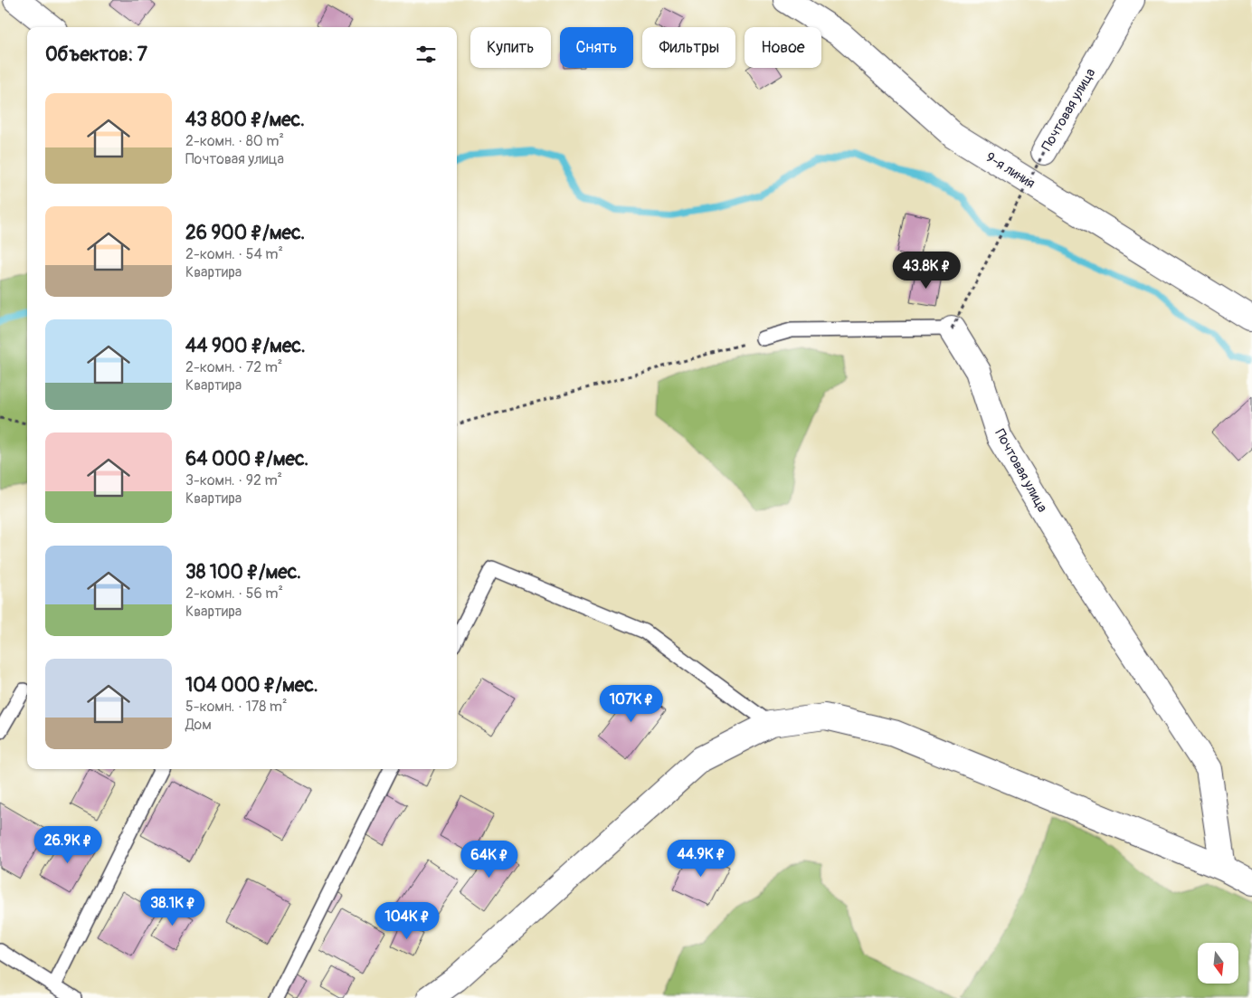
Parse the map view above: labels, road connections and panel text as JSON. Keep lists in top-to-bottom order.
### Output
{
  "streets": {
    "street": ["Почтовая улица", "9-я линия"]
  },
  "north": "bottom",
  "page": {
    "chip": [
      "Купить",
      "Снять",
      "Фильтры",
      "Новое"
    ],
    "heading": "Объектов: 7",
    "list": [
      {
        "name": "43 800 ₽/мес.",
        "note": "2-комн. · 80 m² · Почтовая улица"
      },
      {
        "name": "26 900 ₽/мес.",
        "note": "2-комн. · 54 m² · Квартира"
      },
      {
        "name": "44 900 ₽/мес.",
        "note": "2-комн. · 72 m² · Квартира"
      },
      {
        "name": "64 000 ₽/мес.",
        "note": "3-комн. · 92 m² · Квартира"
      },
      {
        "name": "38 100 ₽/мес.",
        "note": "2-комн. · 56 m² · Квартира"
      },
      {
        "name": "104 000 ₽/мес.",
        "note": "5-комн. · 178 m² · Дом"
      }
    ],
    "price": [
      "43.8K ₽",
      "107K ₽",
      "26.9K ₽",
      "44.9K ₽",
      "64K ₽",
      "38.1K ₽",
      "104K ₽"
    ]
  }
}
